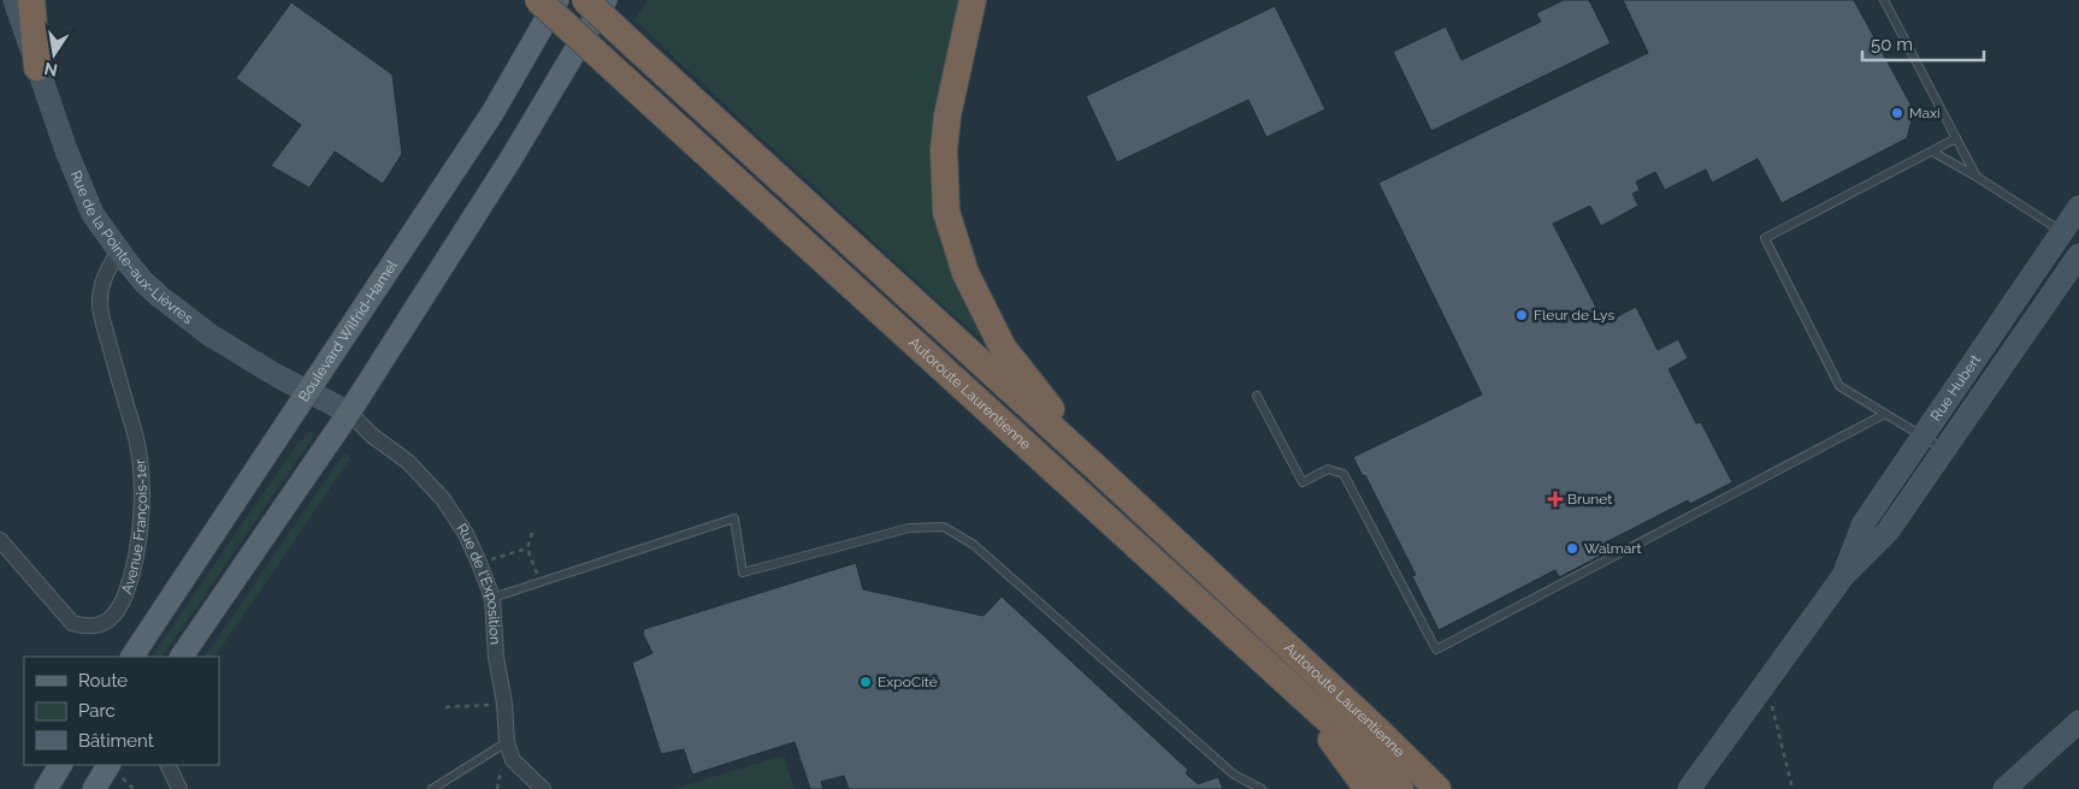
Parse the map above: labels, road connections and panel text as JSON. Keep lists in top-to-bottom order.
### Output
{
  "streets": {
    "highway": ["Autoroute Laurentienne"],
    "main road": ["Boulevard Wilfrid-Hamel"],
    "street": [
      "Rue de la Pointe-aux-Lièvres",
      "Rue Hubert",
      "Avenue François-1er",
      "Rue de l'Exposition"
    ]
  },
  "crossings": [
    ["Rue de la Pointe-aux-Lièvres", "Boulevard Wilfrid-Hamel"],
    ["Rue de la Pointe-aux-Lièvres", "Avenue François-1er"],
    ["Rue de la Pointe-aux-Lièvres", "Rue de l'Exposition"]
  ],
  "places": {
    "other": [
      "Maxi",
      "Fleur de Lys",
      "Walmart",
      "ExpoCité"
    ],
    "health": ["Brunet"]
  },
  "legend": ["Route", "Parc", "Bâtiment"],
  "scale_bar": "50 m",
  "north": "bottom"
}
